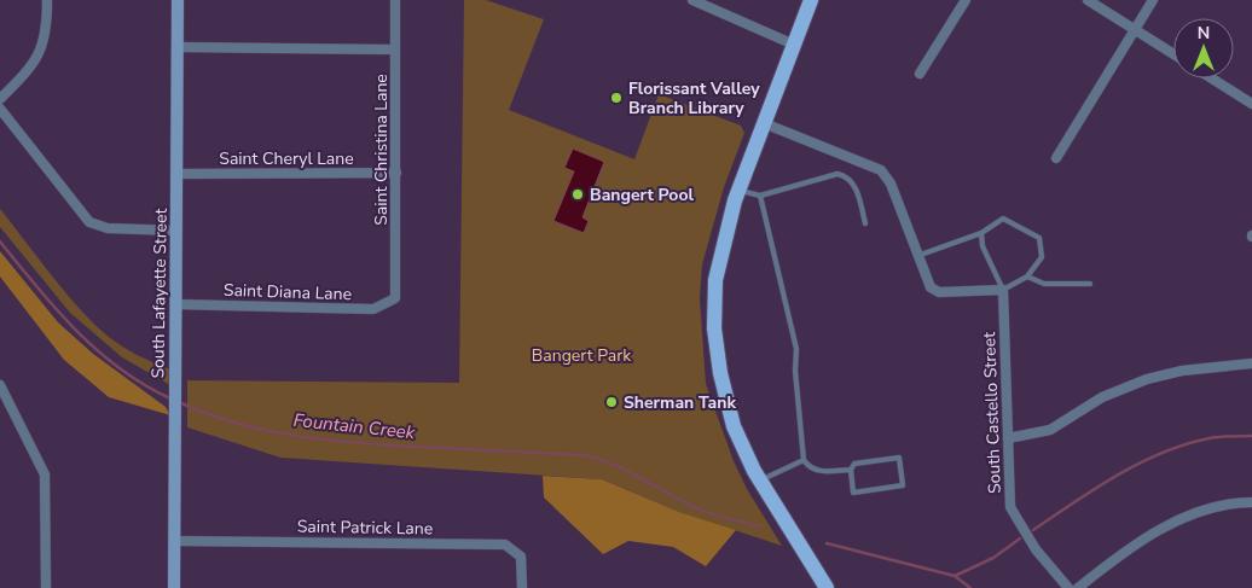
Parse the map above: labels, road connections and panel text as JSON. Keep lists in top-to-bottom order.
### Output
{
  "streets": {
    "street": [
      "Saint Christina Lane",
      "Saint Cheryl Lane",
      "Saint Diana Lane",
      "South Lafayette Street",
      "South Castello Street",
      "Saint Patrick Lane"
    ]
  },
  "crossings": [
    ["Saint Christina Lane", "Saint Cheryl Lane"],
    ["Saint Christina Lane", "Saint Diana Lane"],
    ["Saint Cheryl Lane", "South Lafayette Street"],
    ["Saint Diana Lane", "South Lafayette Street"],
    ["South Lafayette Street", "Saint Patrick Lane"]
  ],
  "water": ["Fountain Creek"],
  "parks": ["Bangert Park"],
  "places": ["Florissant Valley Branch Library", "Bangert Pool", "Sherman Tank"],
  "north": "top"
}
